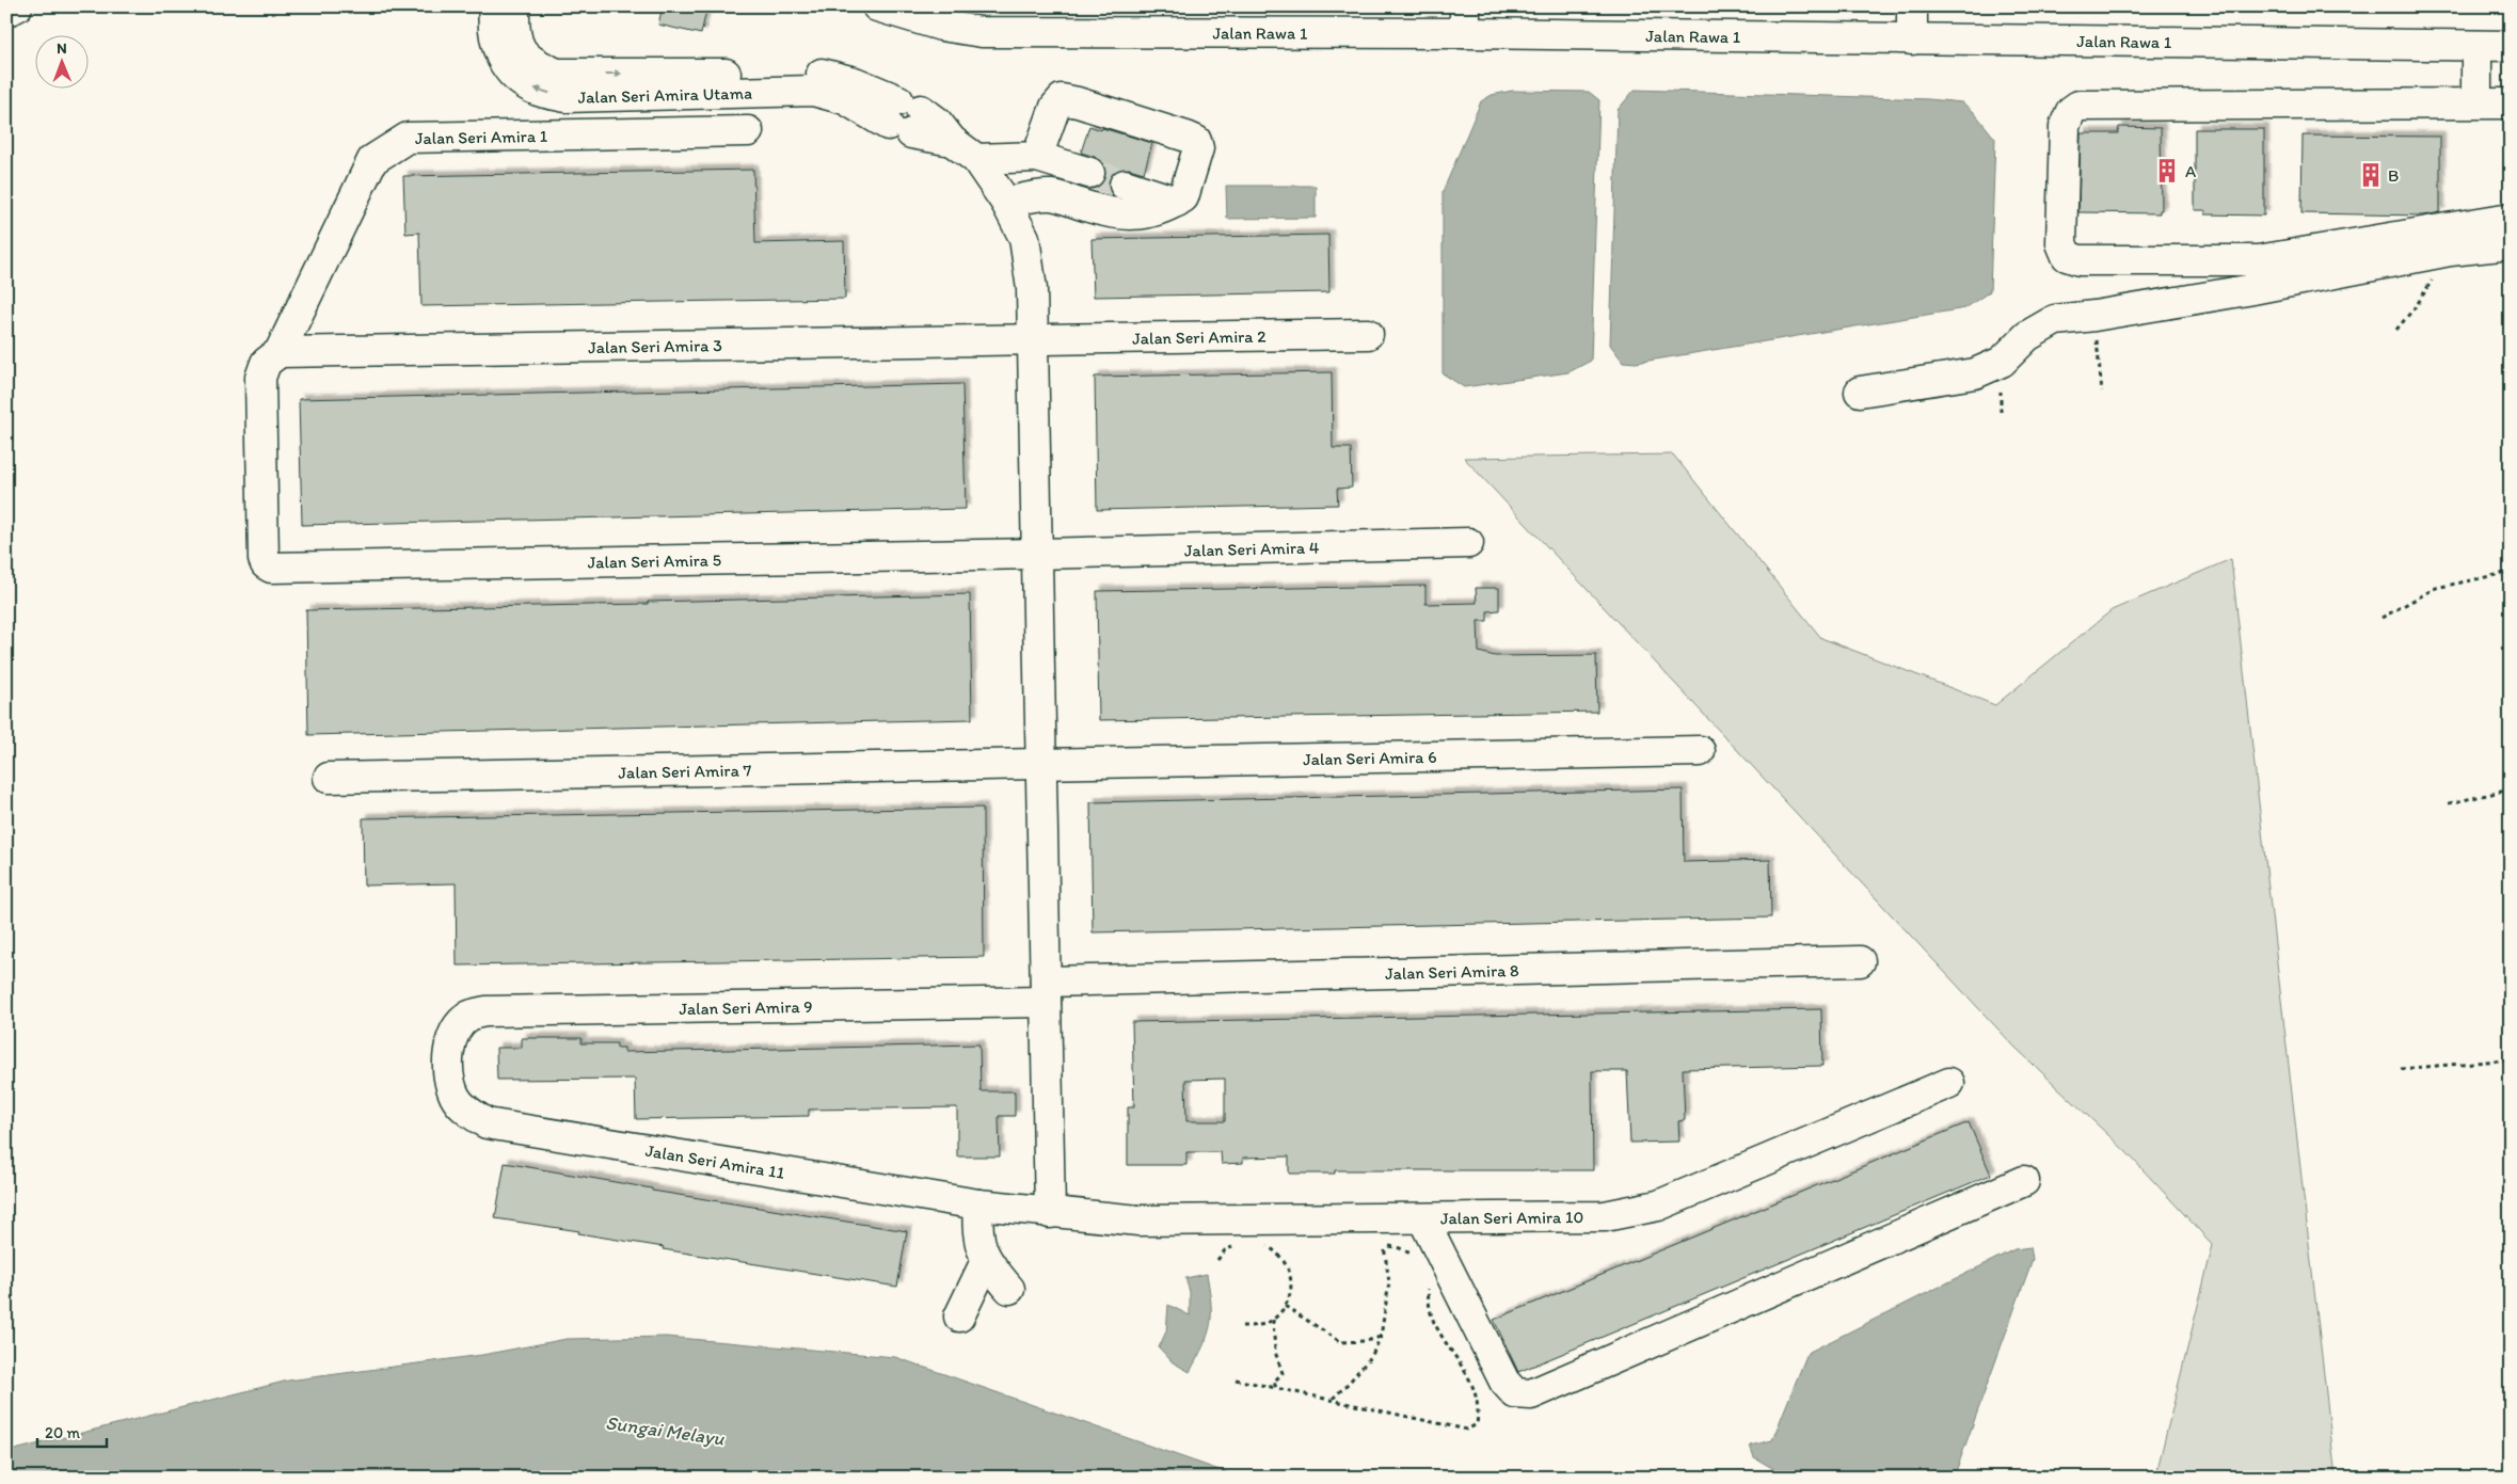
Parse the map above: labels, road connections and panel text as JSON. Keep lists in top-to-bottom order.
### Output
{
  "streets": {
    "street": [
      "Jalan Rawa 1",
      "Jalan Seri Amira Utama",
      "Jalan Seri Amira 1",
      "Jalan Seri Amira 2",
      "Jalan Seri Amira 3",
      "Jalan Seri Amira 4",
      "Jalan Seri Amira 5",
      "Jalan Seri Amira 6",
      "Jalan Seri Amira 7",
      "Jalan Seri Amira 8",
      "Jalan Seri Amira 9",
      "Jalan Seri Amira 11",
      "Jalan Seri Amira 10"
    ]
  },
  "crossings": [
    ["Jalan Seri Amira Utama", "Jalan Seri Amira 2"],
    ["Jalan Seri Amira Utama", "Jalan Seri Amira 3"],
    ["Jalan Seri Amira Utama", "Jalan Seri Amira 4"],
    ["Jalan Seri Amira Utama", "Jalan Seri Amira 5"],
    ["Jalan Seri Amira Utama", "Jalan Seri Amira 6"],
    ["Jalan Seri Amira Utama", "Jalan Seri Amira 7"],
    ["Jalan Seri Amira Utama", "Jalan Seri Amira 8"],
    ["Jalan Seri Amira Utama", "Jalan Seri Amira 9"],
    ["Jalan Seri Amira Utama", "Jalan Seri Amira 11"],
    ["Jalan Seri Amira Utama", "Jalan Seri Amira 10"],
    ["Jalan Seri Amira 1", "Jalan Seri Amira 3"],
    ["Jalan Seri Amira 1", "Jalan Seri Amira 5"],
    ["Jalan Seri Amira 2", "Jalan Seri Amira 3"],
    ["Jalan Seri Amira 4", "Jalan Seri Amira 5"],
    ["Jalan Seri Amira 6", "Jalan Seri Amira 7"],
    ["Jalan Seri Amira 8", "Jalan Seri Amira 9"],
    ["Jalan Seri Amira 9", "Jalan Seri Amira 11"],
    ["Jalan Seri Amira 11", "Jalan Seri Amira 10"]
  ],
  "water": ["Sungai Melayu"],
  "places": {
    "building": ["A", "B"]
  },
  "scale_bar": "20 m",
  "north": "top"
}
